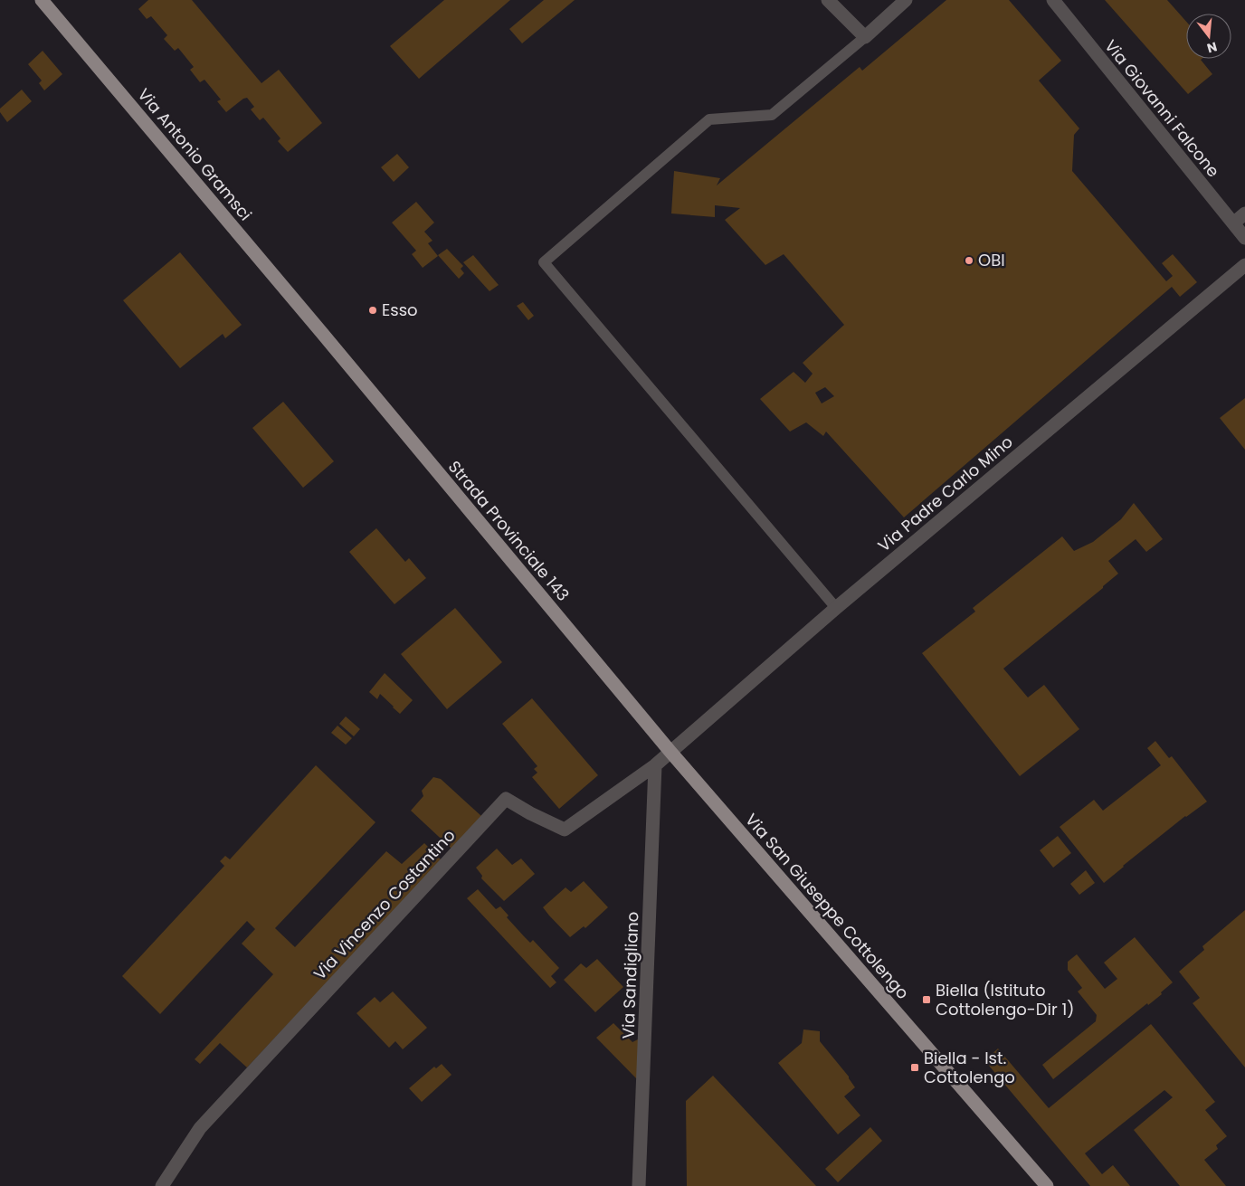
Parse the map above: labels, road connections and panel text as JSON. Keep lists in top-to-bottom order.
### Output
{
  "streets": {
    "main road": ["Via Antonio Gramsci", "Strada Provinciale 143", "Via San Giuseppe Cottolengo"],
    "street": [
      "Via Giovanni Falcone",
      "Via Padre Carlo Mino",
      "Via Vincenzo Costantino",
      "Via Sandigliano"
    ]
  },
  "crossings": [
    ["Via Antonio Gramsci", "Strada Provinciale 143"],
    ["Via Padre Carlo Mino", "Strada Provinciale 143"],
    ["Via Padre Carlo Mino", "Via Vincenzo Costantino"],
    ["Via Padre Carlo Mino", "Via San Giuseppe Cottolengo"],
    ["Strada Provinciale 143", "Via Vincenzo Costantino"],
    ["Strada Provinciale 143", "Via San Giuseppe Cottolengo"],
    ["Via Vincenzo Costantino", "Via San Giuseppe Cottolengo"],
    ["Via Vincenzo Costantino", "Via Sandigliano"]
  ],
  "places": {
    "other": ["OBI", "Esso"],
    "transit": ["Biella (Istituto Cottolengo-Dir 1)", "Biella - Ist. Cottolengo"]
  },
  "north": "bottom"
}
